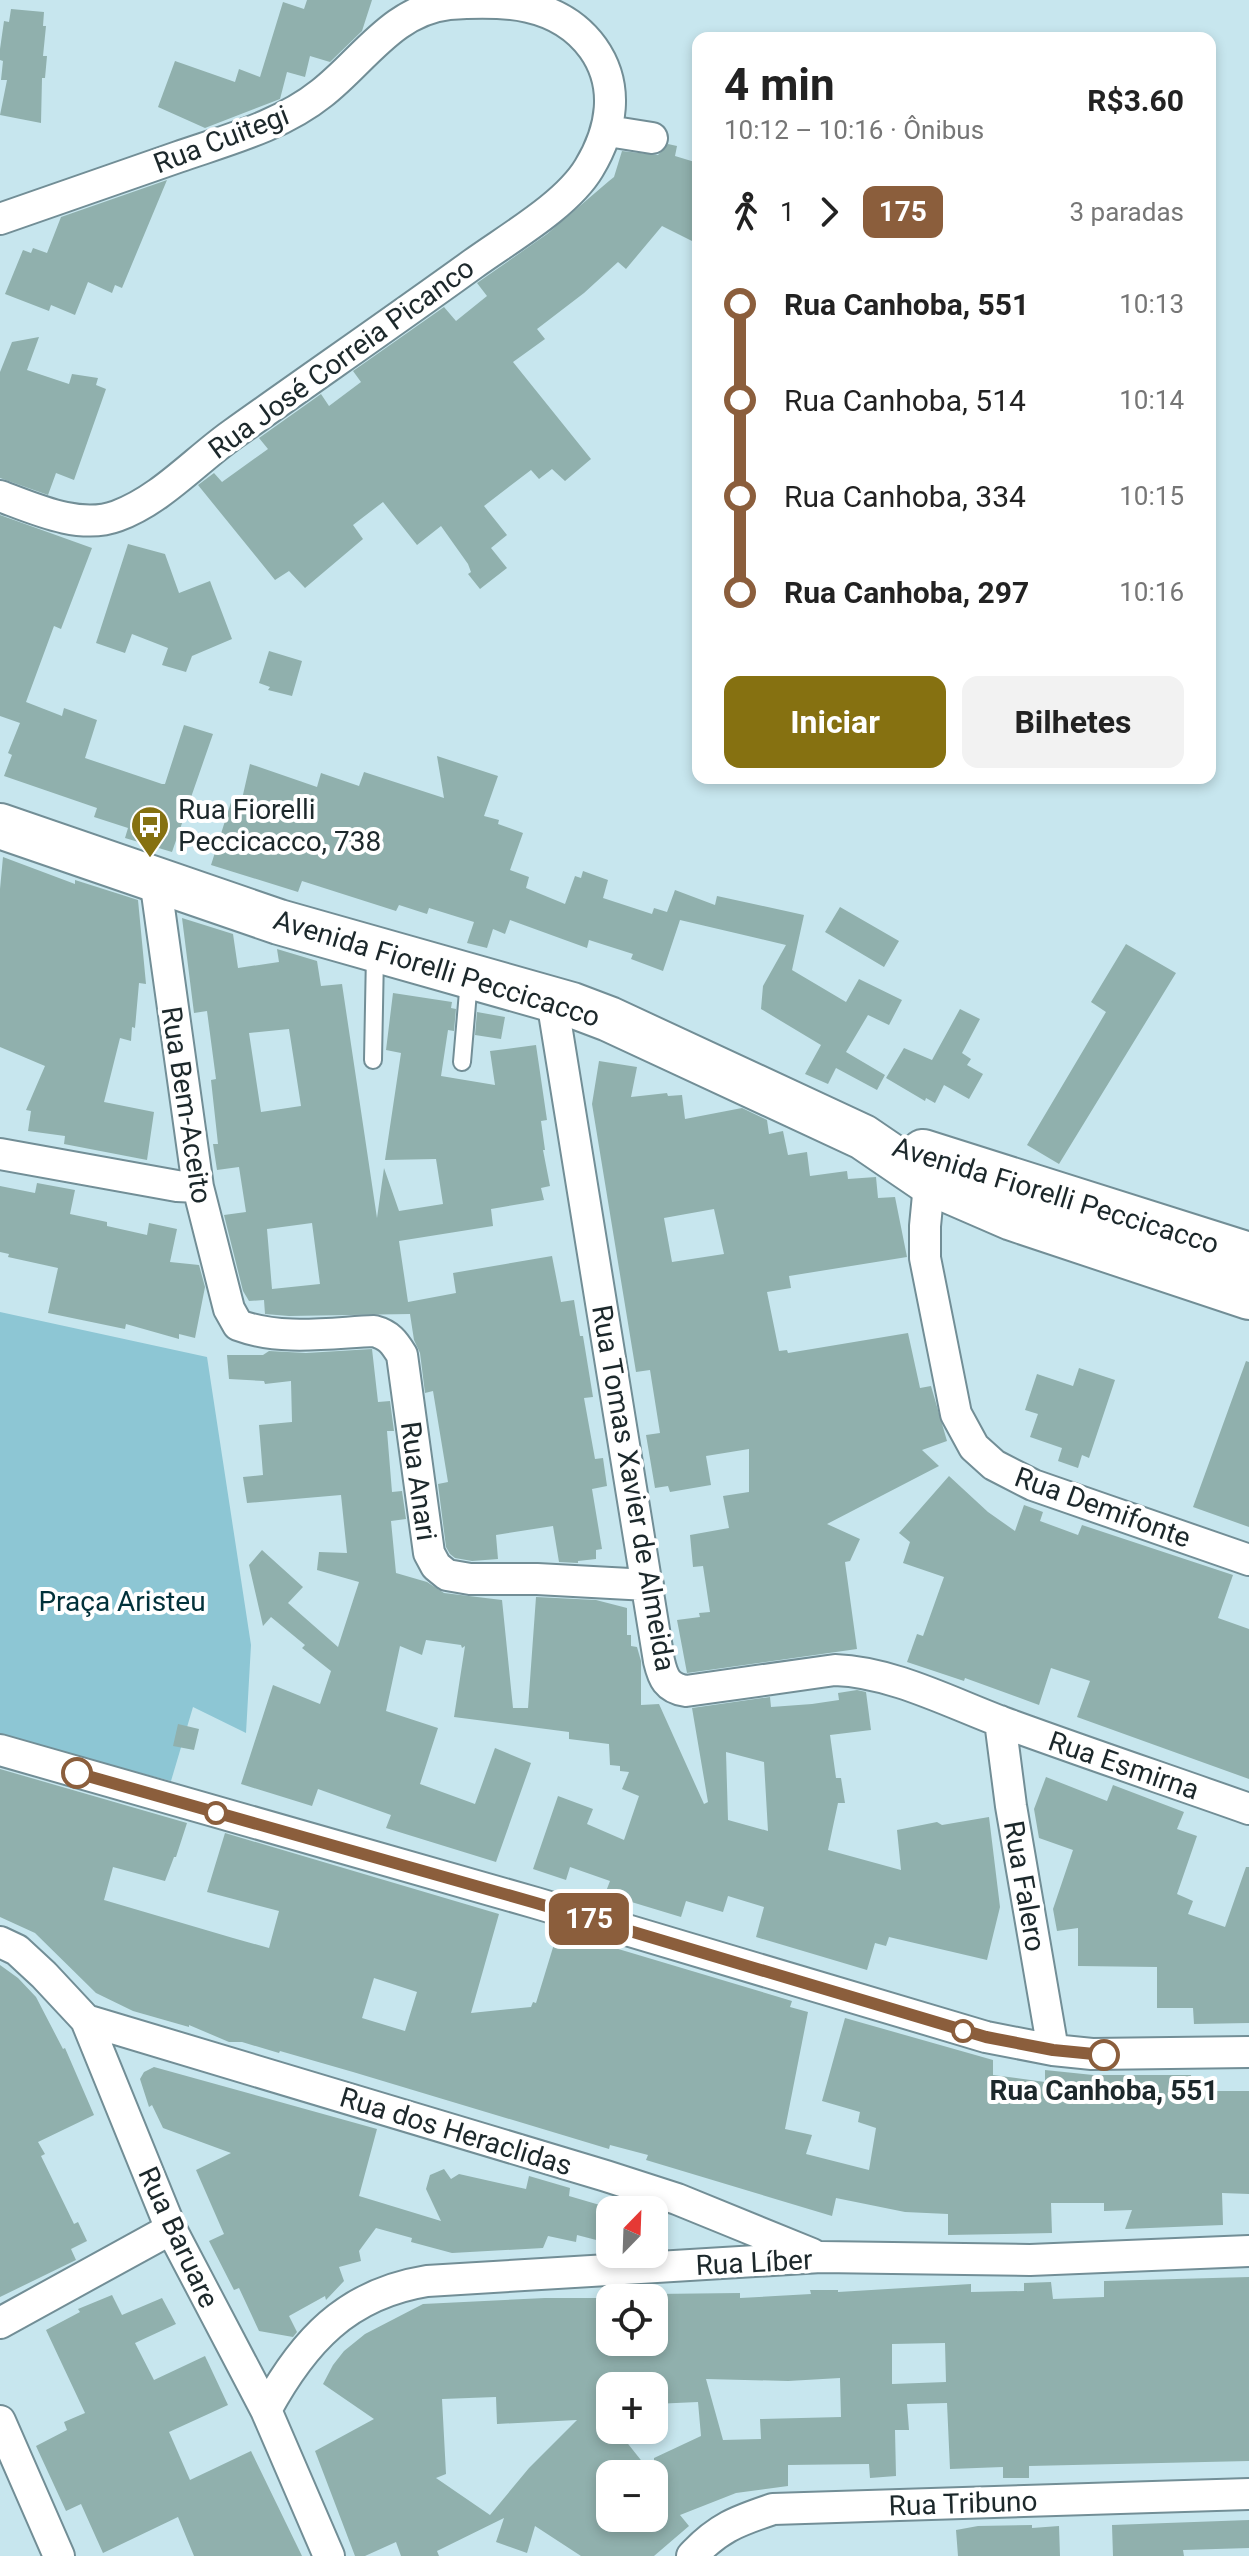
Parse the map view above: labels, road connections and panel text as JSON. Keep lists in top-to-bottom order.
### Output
{
  "streets": {
    "main road": ["Avenida Fiorelli Peccicacco"],
    "street": [
      "Rua Cuitegi",
      "Rua José Correia Picanco",
      "Rua Bem-Aceito",
      "Rua Anari",
      "Rua Tomas Xavier de Almeida",
      "Rua Demifonte",
      "Rua Esmirna",
      "Rua Falero",
      "Rua dos Heraclidas",
      "Rua Baruare",
      "Rua Líber",
      "Rua Tribuno"
    ]
  },
  "crossings": [
    ["Rua Cuitegi", "Rua José Correia Picanco"],
    ["Avenida Fiorelli Peccicacco", "Rua Bem-Aceito"],
    ["Avenida Fiorelli Peccicacco", "Rua Tomas Xavier de Almeida"],
    ["Avenida Fiorelli Peccicacco", "Rua Demifonte"],
    ["Rua Bem-Aceito", "Rua Anari"],
    ["Rua Anari", "Rua Tomas Xavier de Almeida"],
    ["Rua Tomas Xavier de Almeida", "Rua Esmirna"],
    ["Rua Tomas Xavier de Almeida", "Rua Falero"],
    ["Rua Esmirna", "Rua Falero"],
    ["Rua dos Heraclidas", "Rua Baruare"],
    ["Rua dos Heraclidas", "Rua Líber"],
    ["Rua Baruare", "Rua Líber"]
  ],
  "parks": ["Praça Aristeu"],
  "places": {
    "bus stop": ["Rua Fiorelli Peccicacco, 738"],
    "other": ["Rua Canhoba, 551"]
  },
  "lines": ["bus line 175"],
  "north": "top right",
  "page": {
    "on_map": "175",
    "heading": ["4 min", "10:12 – 10:16 · Ônibus", "R$3.60"],
    "legs": ["1", "175", "3 paradas"],
    "list": [
      {
        "name": "Rua Canhoba, 551",
        "value": "10:13"
      },
      {
        "name": "Rua Canhoba, 514",
        "value": "10:14"
      },
      {
        "name": "Rua Canhoba, 334",
        "value": "10:15"
      },
      {
        "name": "Rua Canhoba, 297",
        "value": "10:16"
      }
    ],
    "buttons": ["Iniciar", "Bilhetes"],
    "map_buttons": ["+", "−"]
  }
}
